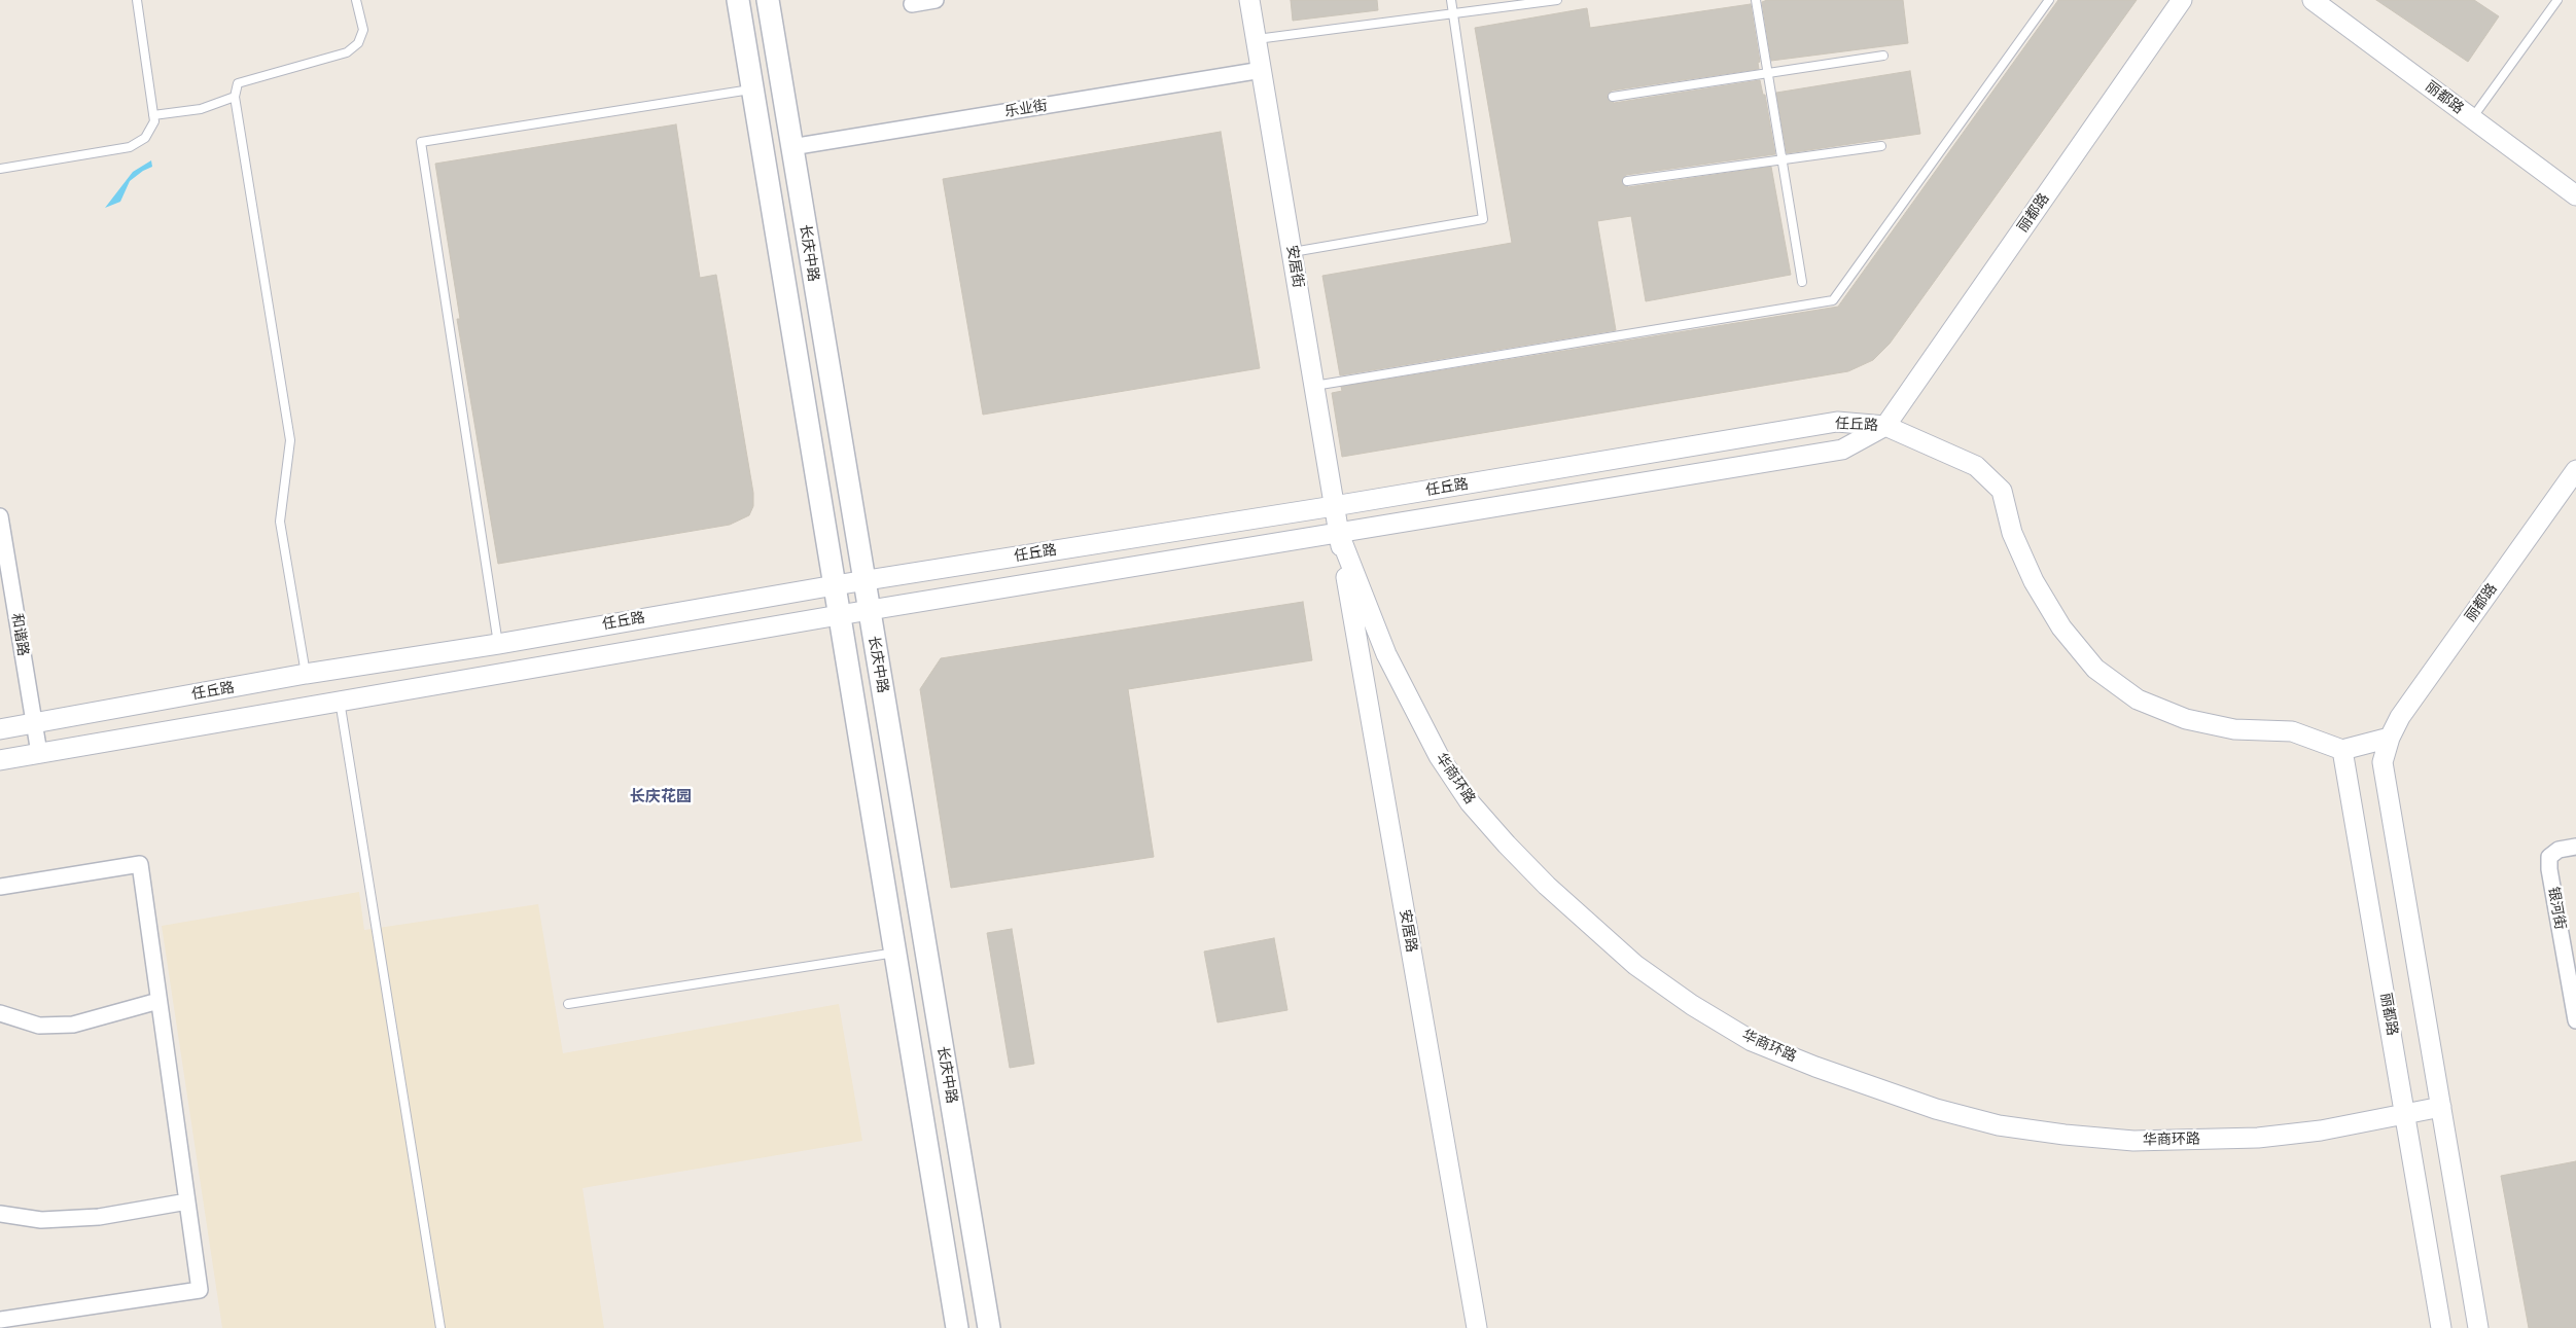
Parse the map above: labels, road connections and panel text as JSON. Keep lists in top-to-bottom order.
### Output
{
  "streets": {
    "main road": ["长庆中路"],
    "street": [
      "丽都路",
      "乐业街",
      "安居街",
      "任丘路",
      "和谐路",
      "华商环路",
      "银河街",
      "安居路"
    ]
  },
  "crossings": [
    ["丽都路", "任丘路"],
    ["丽都路", "华商环路"],
    ["乐业街", "长庆中路"],
    ["乐业街", "安居街"],
    ["长庆中路", "任丘路"],
    ["安居街", "任丘路"],
    ["安居街", "华商环路"],
    ["安居街", "安居路"],
    ["任丘路", "和谐路"],
    ["任丘路", "华商环路"],
    ["任丘路", "安居路"],
    ["华商环路", "安居路"]
  ],
  "districts": ["长庆花园"]
}
